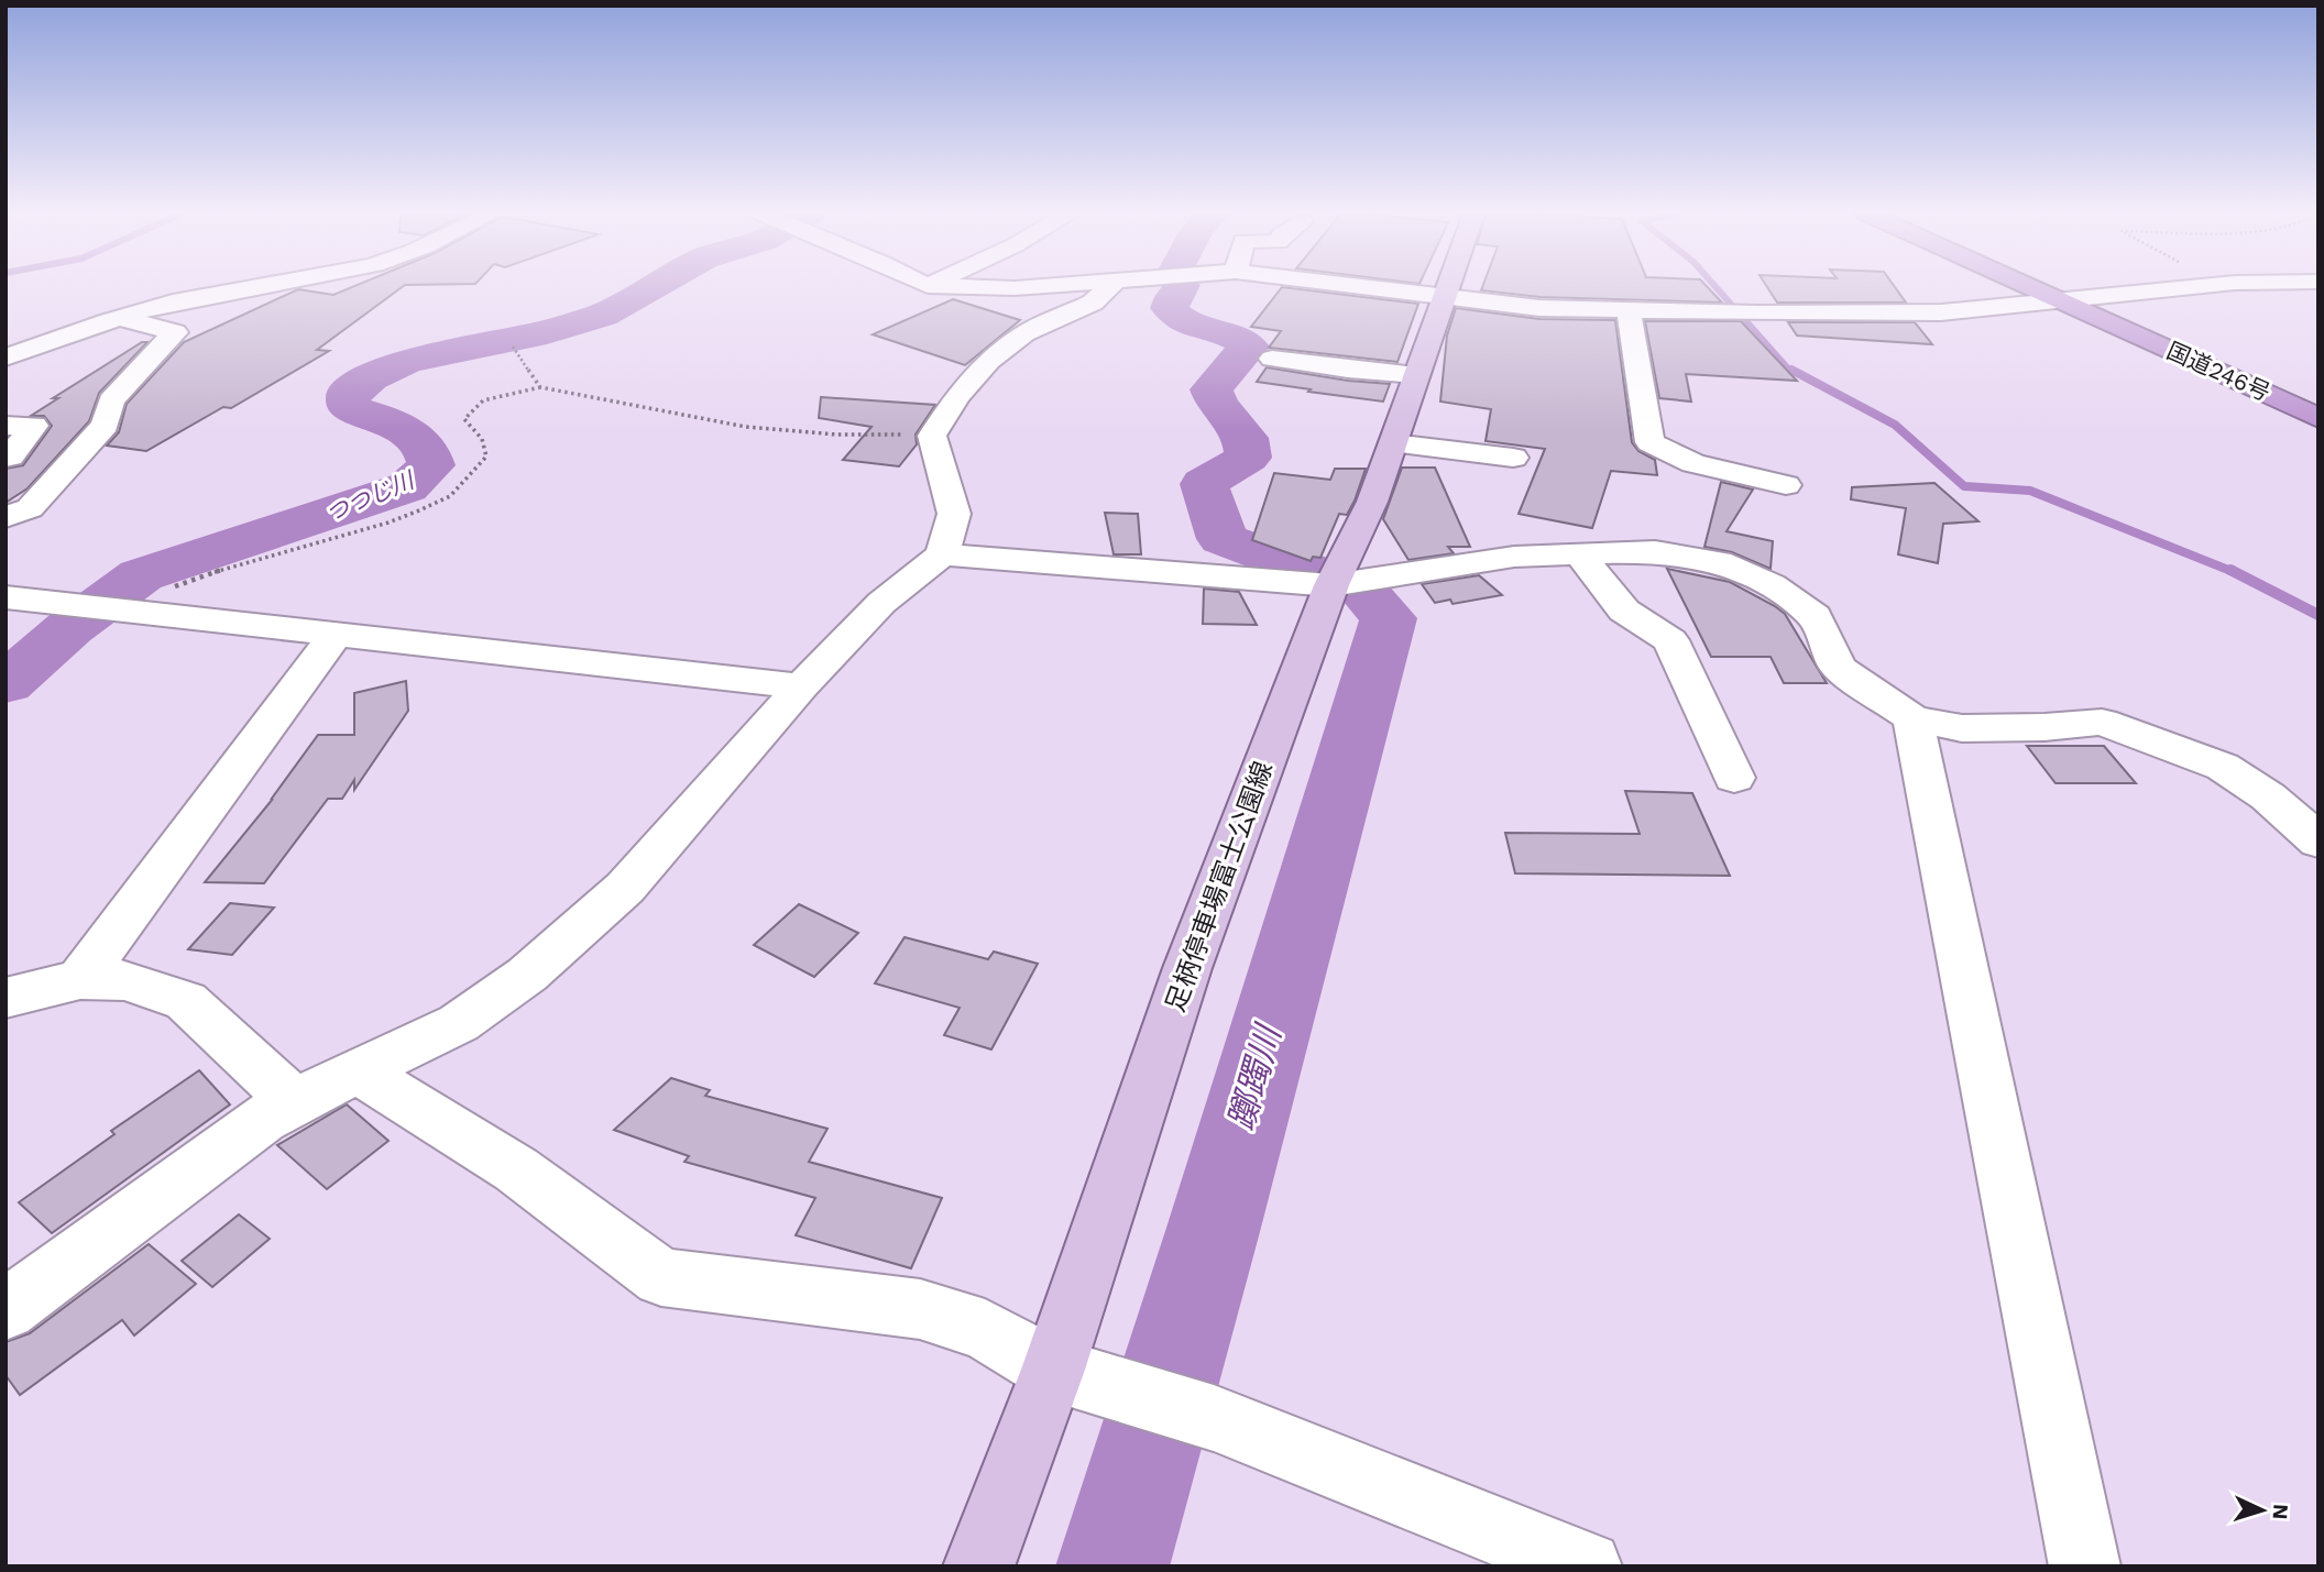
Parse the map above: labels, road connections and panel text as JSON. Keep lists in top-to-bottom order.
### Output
{
  "streets": {
    "highway": ["国道246号"],
    "main road": ["足柄停車場富士公園線"]
  },
  "water": ["つつじ川", "躑躅川"],
  "north": "right"
}
